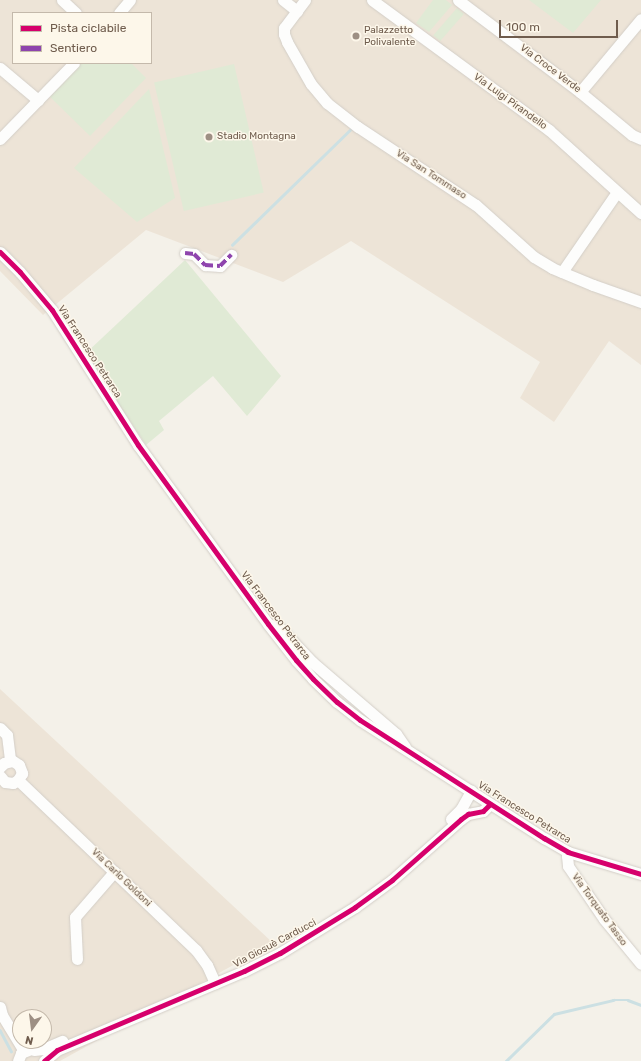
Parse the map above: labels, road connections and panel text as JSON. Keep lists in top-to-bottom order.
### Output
{
  "streets": {
    "street": [
      "Via Croce Verde",
      "Via Luigi Pirandello",
      "Via San Tommaso",
      "Via Francesco Petrarca",
      "Via Carlo Goldoni",
      "Via Torquato Tasso",
      "Via Giosuè Carducci"
    ]
  },
  "crossings": [
    ["Via Francesco Petrarca", "Via Torquato Tasso"],
    ["Via Francesco Petrarca", "Via Giosuè Carducci"],
    ["Via Carlo Goldoni", "Via Giosuè Carducci"]
  ],
  "places": ["Palazzetto Polivalente", "Stadio Montagna"],
  "legend": ["Pista ciclabile", "Sentiero"],
  "scale_bar": "100 m",
  "north": "bottom"
}
